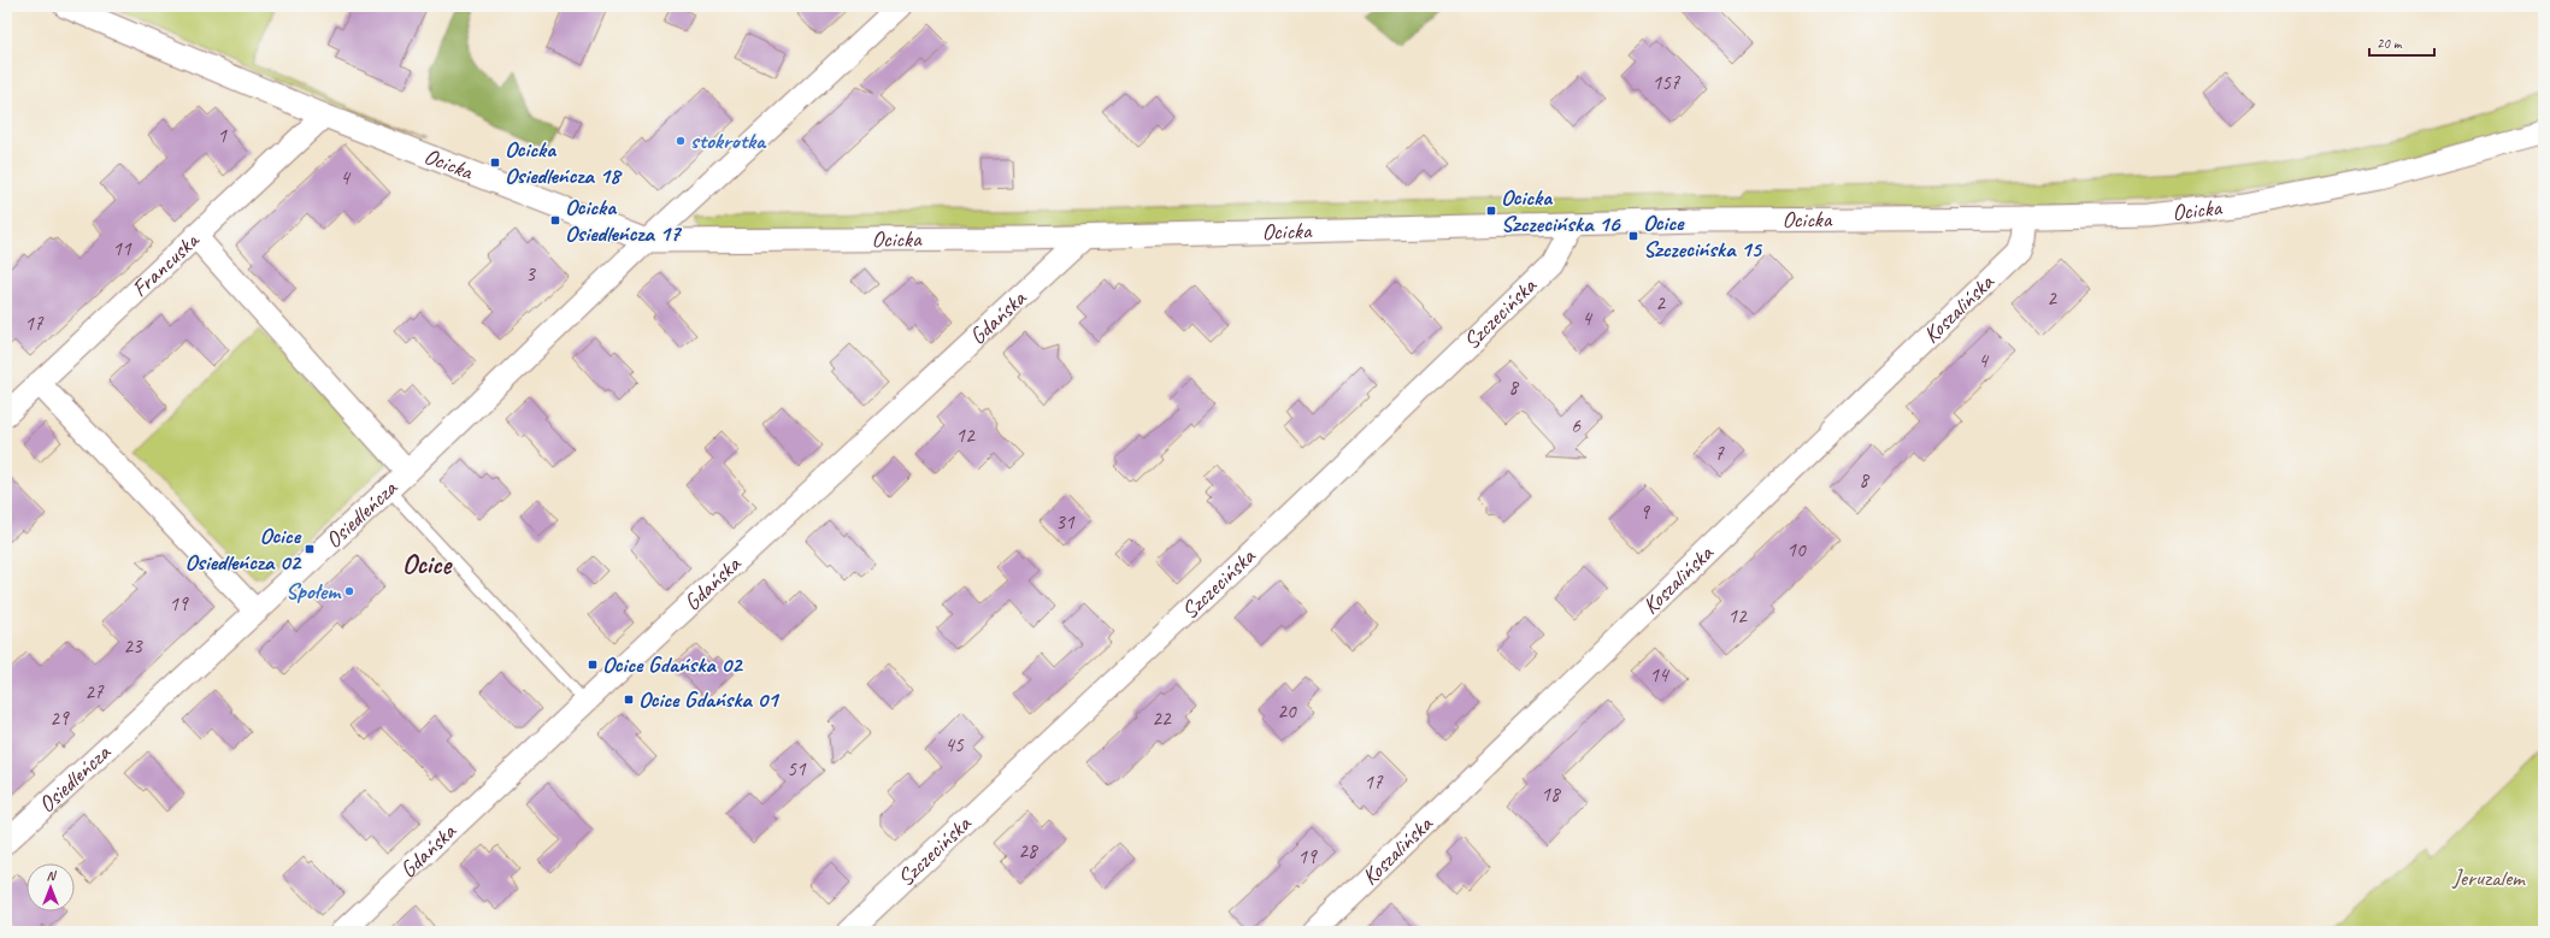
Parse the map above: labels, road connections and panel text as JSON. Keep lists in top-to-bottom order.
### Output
{
  "streets": {
    "street": [
      "Ocicka",
      "Francuska",
      "Koszalińska",
      "Szczecińska",
      "Gdańska",
      "Osiedleńcza"
    ]
  },
  "crossings": [
    ["Ocicka", "Francuska"],
    ["Ocicka", "Koszalińska"],
    ["Ocicka", "Szczecińska"],
    ["Ocicka", "Gdańska"],
    ["Ocicka", "Osiedleńcza"]
  ],
  "districts": ["Ocice"],
  "parks": ["Jeruzalem"],
  "places": {
    "other": ["stokrotka", "Społem"],
    "transit": [
      "Ocicka Osiedleńcza 18",
      "Ocicka Szczecińska 16",
      "Ocicka Osiedleńcza 17",
      "Ocice Szczecińska 15",
      "Ocice Osiedleńcza 02",
      "Ocice Gdańska 02",
      "Ocice Gdańska 01"
    ]
  },
  "house_numbers": [
    "157",
    "1",
    "4",
    "11",
    "3",
    "2",
    "2",
    "4",
    "17",
    "4",
    "8",
    "6",
    "12",
    "7",
    "8",
    "9",
    "31",
    "10",
    "19",
    "12",
    "23",
    "14",
    "27",
    "20",
    "29",
    "22",
    "45",
    "51",
    "17",
    "18",
    "28",
    "19"
  ],
  "scale_bar": "20 m",
  "north": "top"
}
